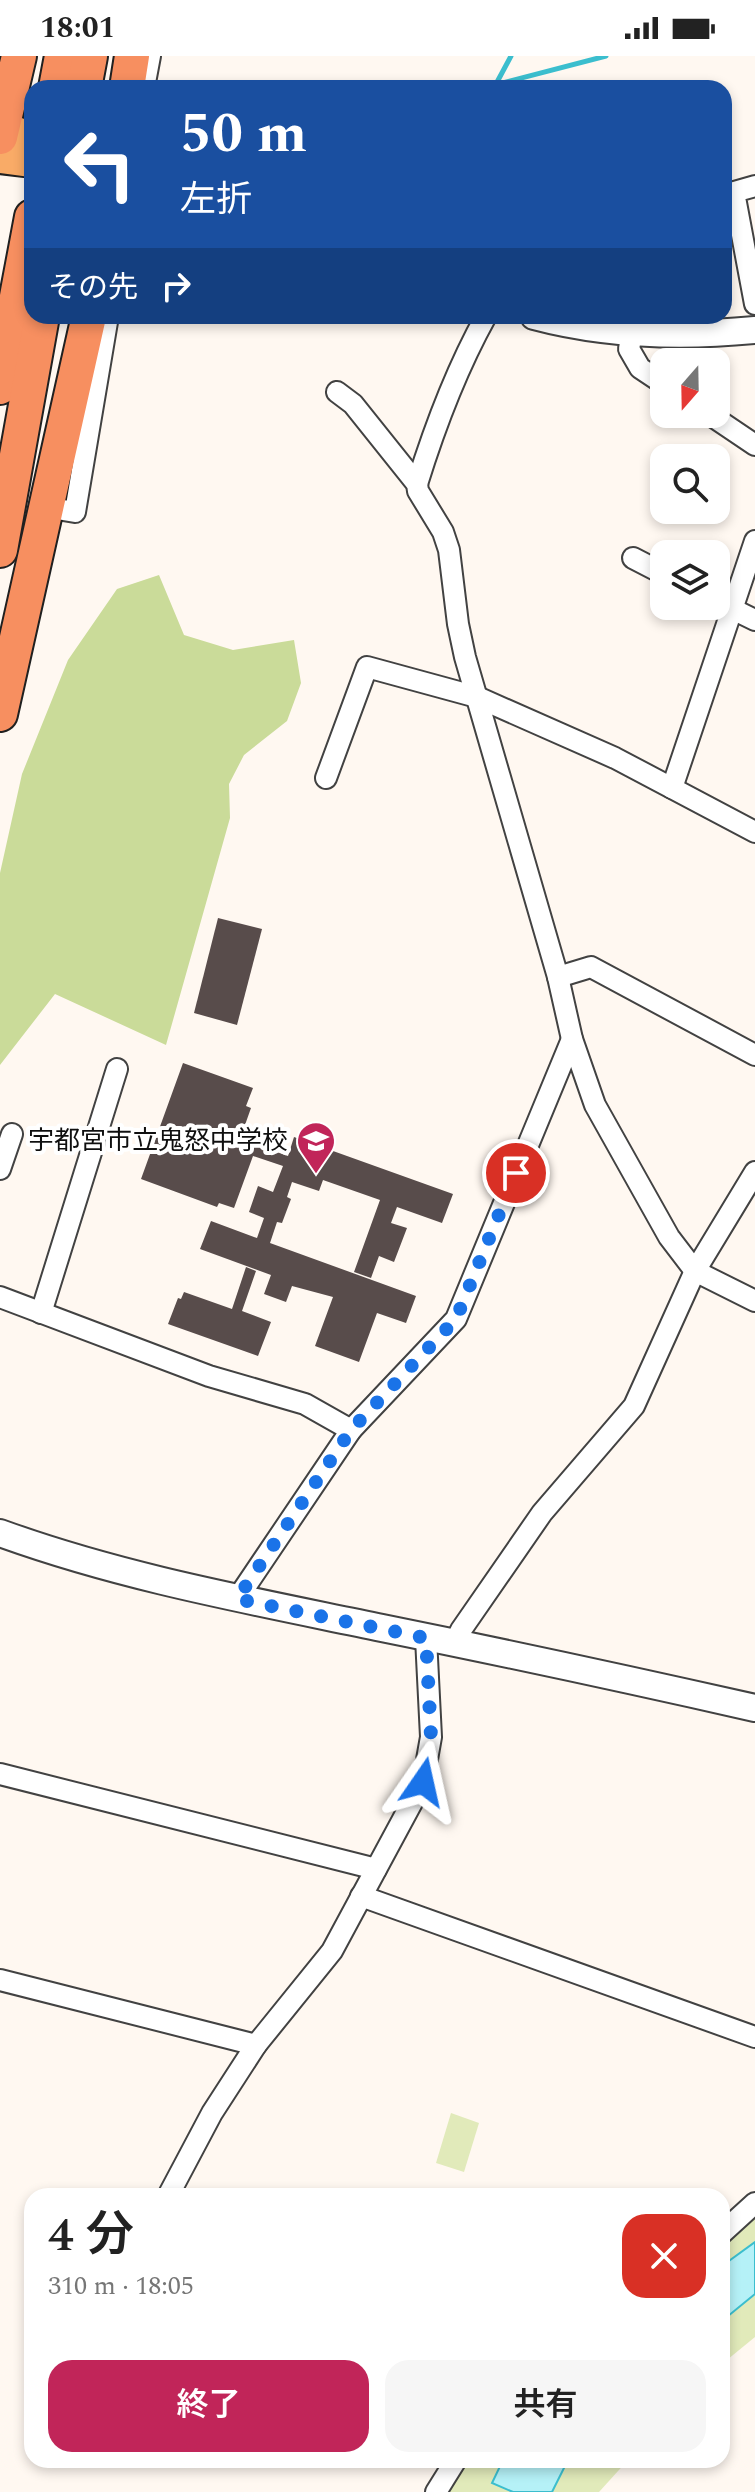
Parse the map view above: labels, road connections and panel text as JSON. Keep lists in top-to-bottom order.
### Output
{
  "places": {
    "school or university": ["宇都宮市立鬼怒中学校"]
  },
  "north": "bottom",
  "page": {
    "status": "18:01",
    "turn": ["50 m", "左折"],
    "then": "その先",
    "heading": ["4 分", "310 m · 18:05"],
    "buttons": ["終了", "共有"]
  }
}
